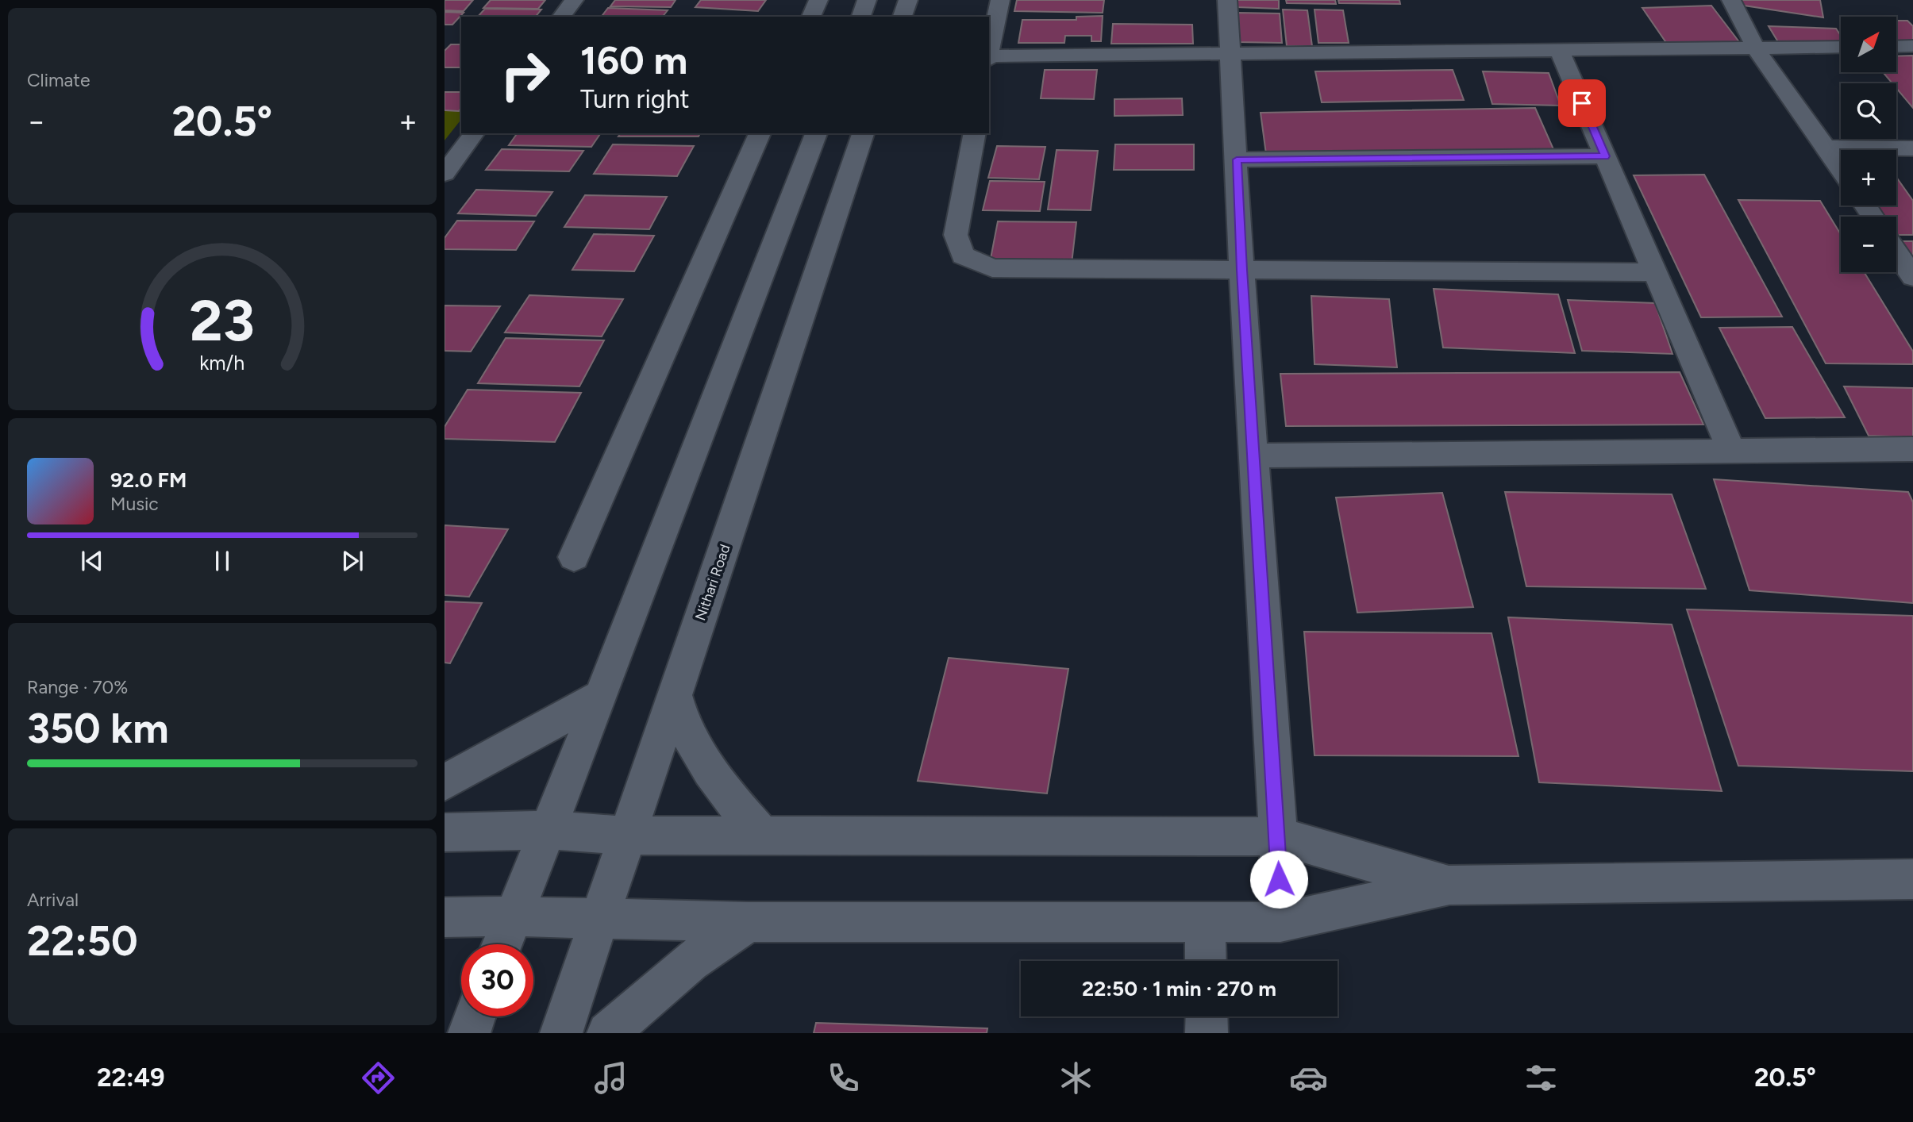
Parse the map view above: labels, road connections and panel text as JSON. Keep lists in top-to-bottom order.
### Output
{
  "streets": {
    "street": ["Nithari Road"]
  },
  "north": "top right",
  "page": {
    "tile": [
      "Climate",
      ["Range · 70%", "350 km"],
      ["Arrival", "22:50"]
    ],
    "map_buttons": ["+", "−"],
    "turn": ["160 m", "Turn right"],
    "heat": ["−", "20.5°", "+"],
    "song": ["92.0 FM", "Music"],
    "limit": "30",
    "trip": "22:50 · 1 min · 270 m",
    "tabs": ["22:49", "20.5°"],
    "gauge": ["23", "km/h"]
  }
}
